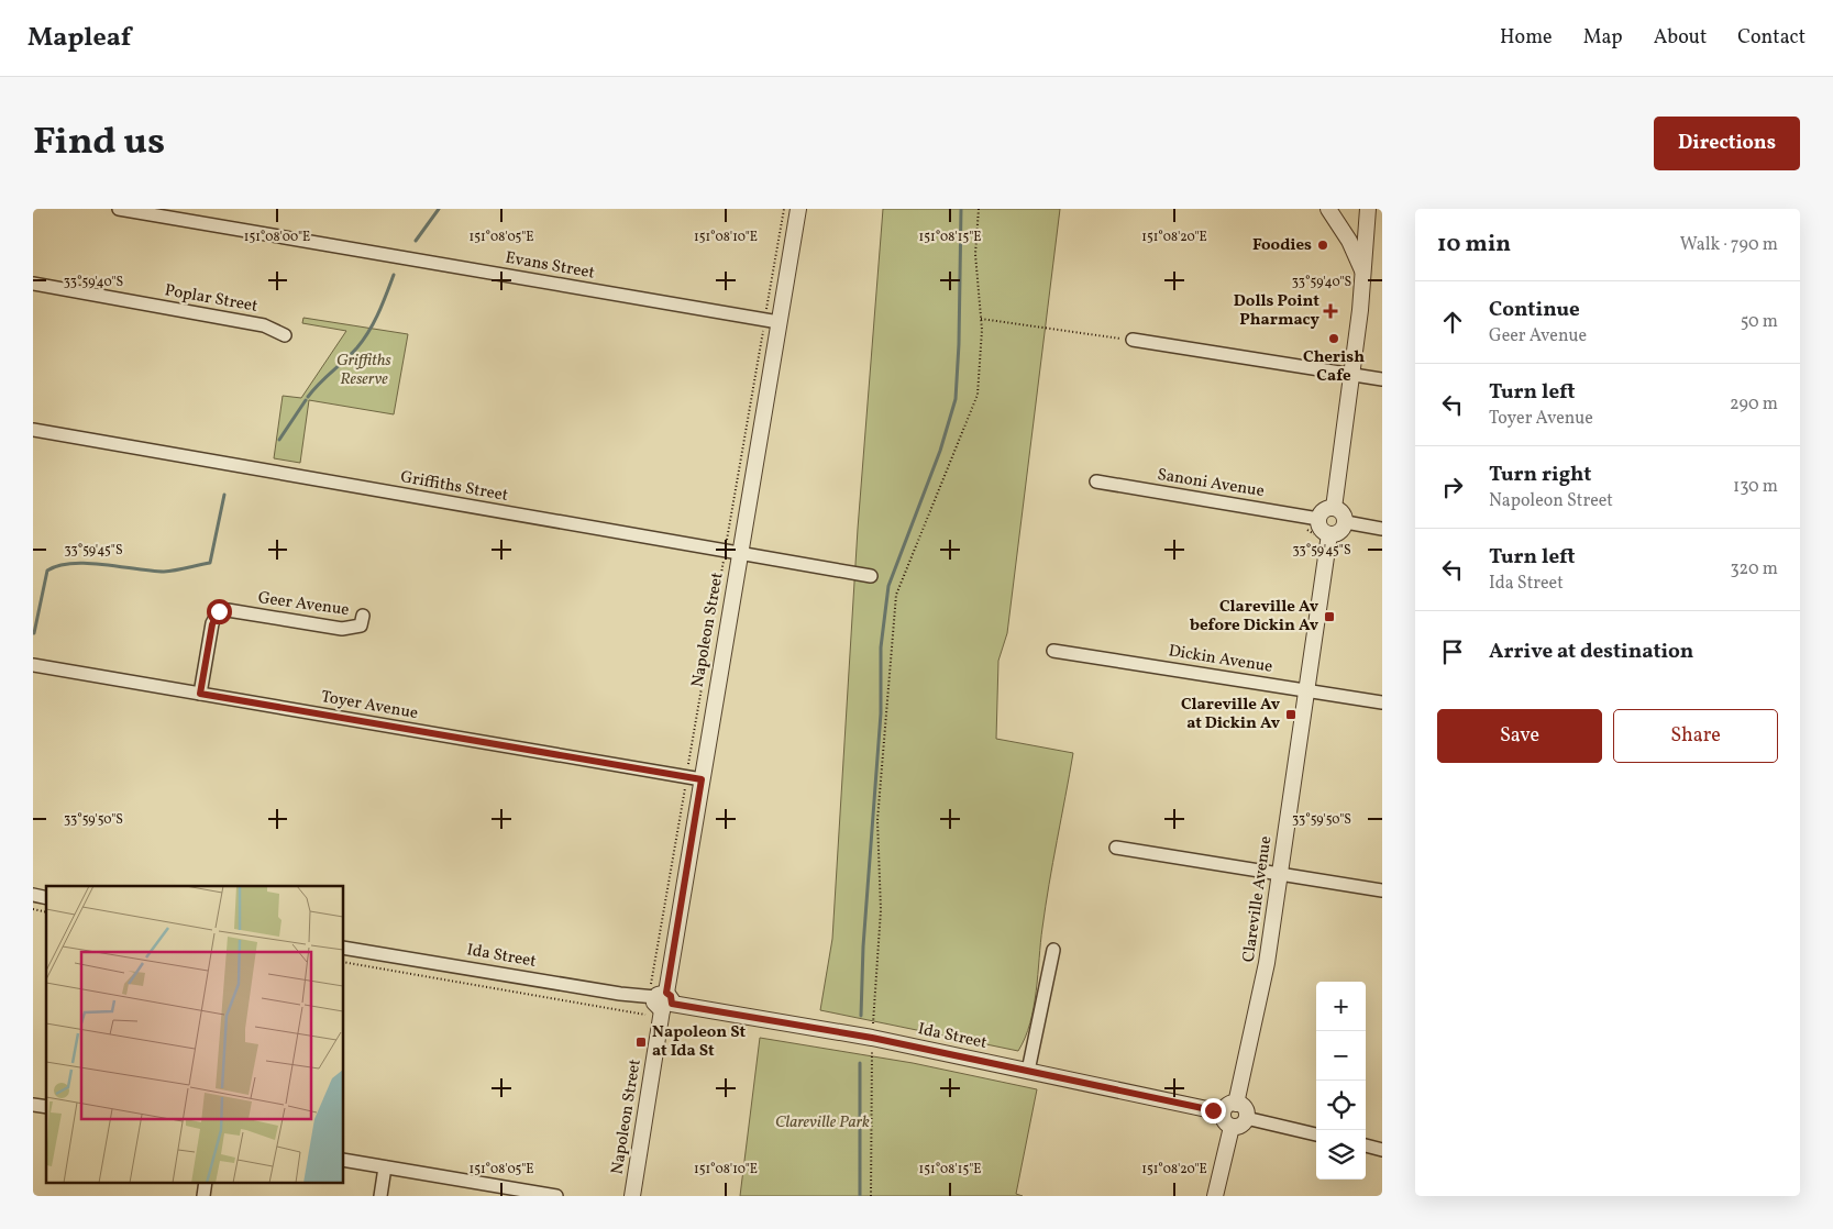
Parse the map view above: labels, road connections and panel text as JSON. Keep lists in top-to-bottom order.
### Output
{
  "streets": {
    "street": [
      "Evans Street",
      "Poplar Street",
      "Sanoni Avenue",
      "Griffiths Street",
      "Geer Avenue",
      "Napoleon Street",
      "Dickin Avenue",
      "Toyer Avenue",
      "Clareville Avenue",
      "Ida Street"
    ]
  },
  "crossings": [
    ["Evans Street", "Napoleon Street"],
    ["Sanoni Avenue", "Clareville Avenue"],
    ["Griffiths Street", "Napoleon Street"],
    ["Geer Avenue", "Toyer Avenue"],
    ["Napoleon Street", "Toyer Avenue"],
    ["Napoleon Street", "Ida Street"],
    ["Dickin Avenue", "Clareville Avenue"],
    ["Clareville Avenue", "Ida Street"]
  ],
  "parks": ["Griffiths Reserve", "Clareville Park"],
  "places": {
    "other": ["Foodies", "Cherish Cafe"],
    "health": ["Dolls Point Pharmacy"],
    "transit": ["Clareville Av before Dickin Av", "Clareville Av at Dickin Av", "Napoleon St at Ida St"]
  },
  "page": {
    "header": "Mapleaf",
    "nav": [
      "Home",
      "Map",
      "About",
      "Contact"
    ],
    "title": "Find us",
    "buttons": [
      "Directions",
      ["Save", "Share"]
    ],
    "heading": ["10 min", "Walk · 790 m"],
    "list": [
      ["Continue", "Geer Avenue", "50 m"],
      ["Turn left", "Toyer Avenue", "290 m"],
      ["Turn right", "Napoleon Street", "130 m"],
      ["Turn left", "Ida Street", "320 m"],
      "Arrive at destination"
    ],
    "map_buttons": ["+", "−"]
  },
  "coordinates": [
    "151°08'00\"E",
    "151°08'05\"E",
    "151°08'10\"E",
    "151°08'15\"E",
    "151°08'20\"E",
    "33°59'40\"S",
    "33°59'45\"S",
    "33°59'50\"S"
  ]
}
